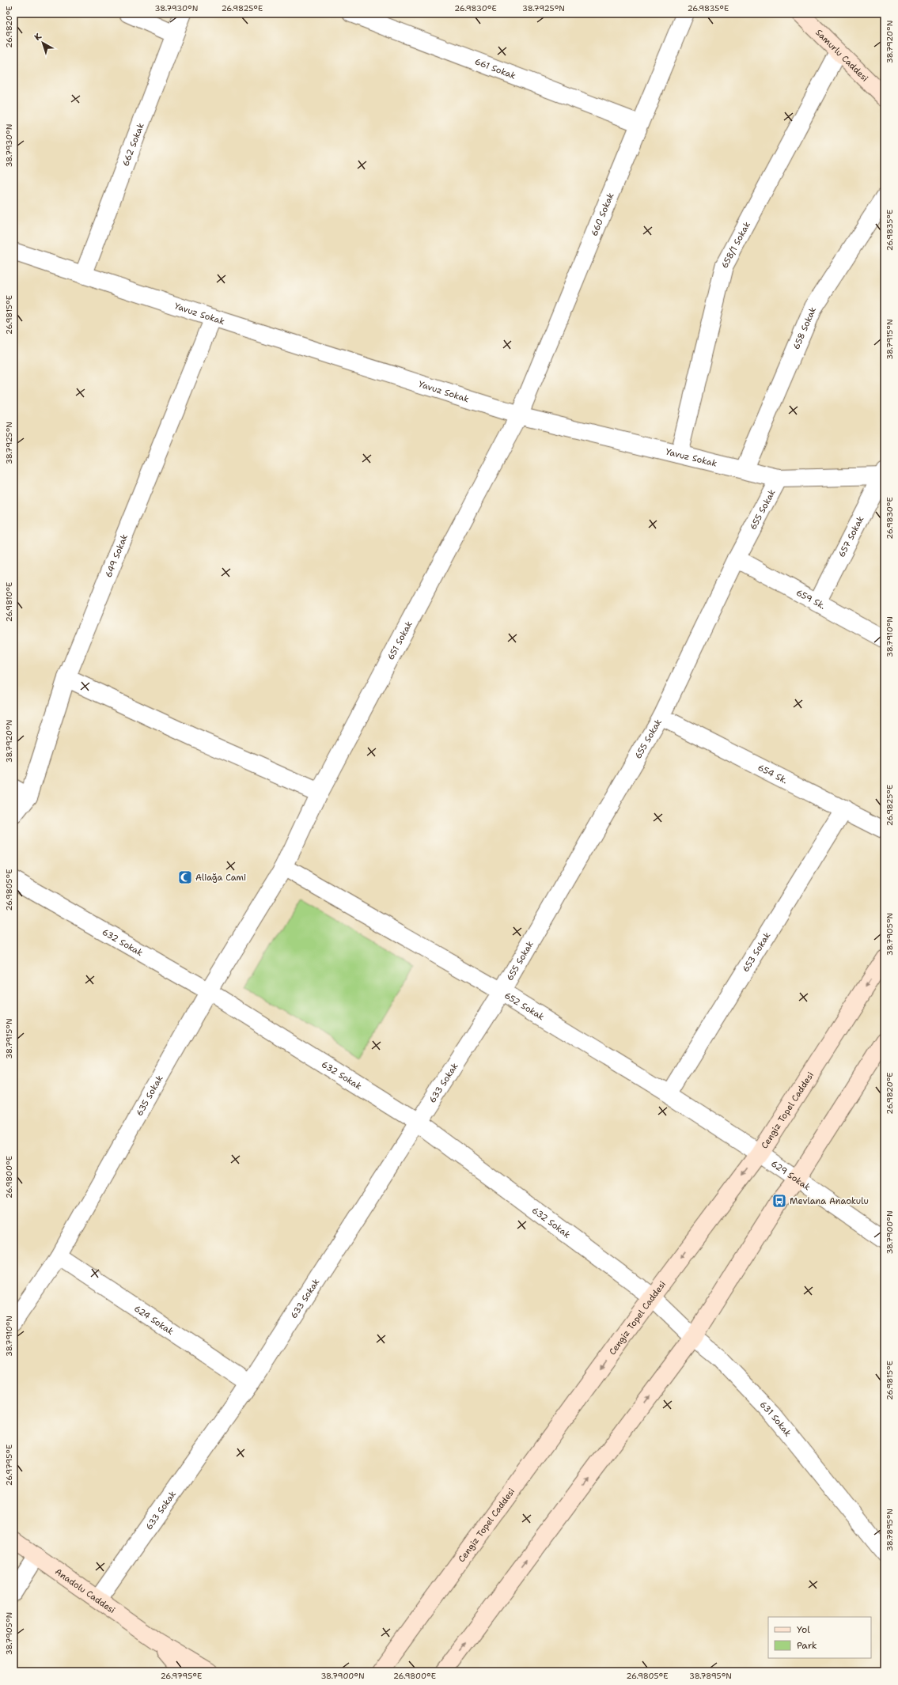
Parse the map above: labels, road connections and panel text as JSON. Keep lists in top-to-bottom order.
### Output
{
  "streets": {
    "street": [
      "Samurlu Caddesi",
      "661 Sokak",
      "662 Sokak",
      "660 Sokak",
      "658/1 Sokak",
      "Yavuz Sokak",
      "658 Sokak",
      "655 Sokak",
      "657 Sokak",
      "649 Sokak",
      "659 Sk.",
      "651 Sokak",
      "654 Sk.",
      "632 Sokak",
      "653 Sokak",
      "652 Sokak",
      "633 Sokak",
      "635 Sokak",
      "Cengiz Topel Caddesi",
      "629 Sokak",
      "624 Sokak",
      "631 Sokak",
      "Anadolu Caddesi"
    ]
  },
  "crossings": [
    ["Samurlu Caddesi", "658/1 Sokak"],
    ["661 Sokak", "660 Sokak"],
    ["662 Sokak", "Yavuz Sokak"],
    ["660 Sokak", "Yavuz Sokak"],
    ["660 Sokak", "651 Sokak"],
    ["658/1 Sokak", "Yavuz Sokak"],
    ["Yavuz Sokak", "658 Sokak"],
    ["Yavuz Sokak", "655 Sokak"],
    ["Yavuz Sokak", "657 Sokak"],
    ["Yavuz Sokak", "649 Sokak"],
    ["Yavuz Sokak", "651 Sokak"],
    ["655 Sokak", "659 Sk."],
    ["655 Sokak", "654 Sk."],
    ["655 Sokak", "652 Sokak"],
    ["655 Sokak", "633 Sokak"],
    ["657 Sokak", "659 Sk."],
    ["651 Sokak", "652 Sokak"],
    ["651 Sokak", "635 Sokak"],
    ["654 Sk.", "653 Sokak"],
    ["632 Sokak", "633 Sokak"],
    ["632 Sokak", "635 Sokak"],
    ["632 Sokak", "Cengiz Topel Caddesi"],
    ["632 Sokak", "631 Sokak"],
    ["653 Sokak", "652 Sokak"],
    ["652 Sokak", "633 Sokak"],
    ["652 Sokak", "635 Sokak"],
    ["652 Sokak", "Cengiz Topel Caddesi"],
    ["652 Sokak", "629 Sokak"],
    ["633 Sokak", "624 Sokak"],
    ["633 Sokak", "Anadolu Caddesi"],
    ["635 Sokak", "624 Sokak"],
    ["Cengiz Topel Caddesi", "629 Sokak"],
    ["Cengiz Topel Caddesi", "631 Sokak"]
  ],
  "places": {
    "mosque": ["Aliağa Cami"],
    "bus stop": ["Mevlana Anaokulu"]
  },
  "legend": ["Yol", "Park"],
  "north": "top left",
  "coordinates": [
    "38.7930°N",
    "26.9825°E",
    "26.9830°E",
    "38.7925°N",
    "26.9835°E",
    "26.9820°E",
    "38.7920°N",
    "26.9815°E",
    "38.7915°N",
    "26.9810°E",
    "38.7910°N",
    "26.9805°E",
    "38.7905°N",
    "26.9800°E",
    "38.7900°N",
    "26.9795°E",
    "38.7895°N"
  ]
}
